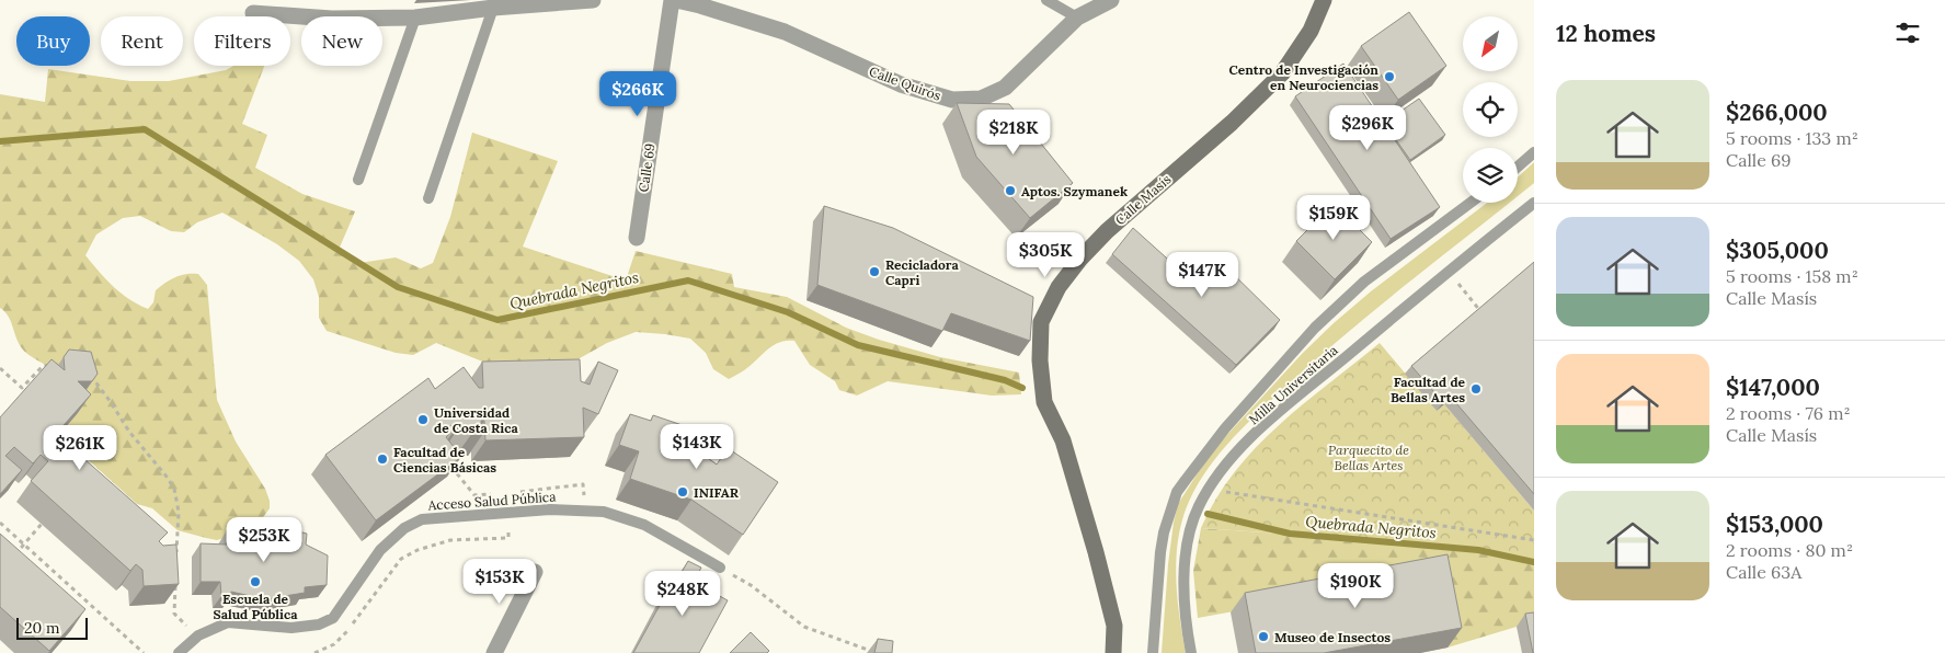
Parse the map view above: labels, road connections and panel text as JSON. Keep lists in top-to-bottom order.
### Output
{
  "streets": {
    "street": ["Calle Quirós", "Calle 69", "Calle Masís"],
    "lane": ["Milla Universitaria", "Acceso Salud Pública"]
  },
  "water": ["Quebrada Negritos"],
  "parks": ["Parquecito de Bellas Artes"],
  "places": [
    "Centro de Investigación en Neurociencias",
    "Aptos. Szymanek",
    "Recicladora Capri",
    "Facultad de Bellas Artes",
    "Universidad de Costa Rica",
    "Facultad de Ciencias Básicas",
    "INIFAR",
    "Escuela de Salud Pública",
    "Museo de Insectos"
  ],
  "scale_bar": "20 m",
  "north": "bottom left",
  "page": {
    "heading": "12 homes",
    "chip": [
      "Buy",
      "Rent",
      "Filters",
      "New"
    ],
    "list": [
      {
        "name": "$266,000",
        "note": "5 rooms · 133 m² · Calle 69"
      },
      {
        "name": "$305,000",
        "note": "5 rooms · 158 m² · Calle Masís"
      },
      {
        "name": "$147,000",
        "note": "2 rooms · 76 m² · Calle Masís"
      },
      {
        "name": "$153,000",
        "note": "2 rooms · 80 m² · Calle 63A"
      }
    ],
    "price": [
      "$266K",
      "$296K",
      "$218K",
      "$159K",
      "$305K",
      "$147K",
      "$143K",
      "$261K",
      "$253K",
      "$153K",
      "$190K",
      "$248K"
    ],
    "scale": "20 m"
  }
}
